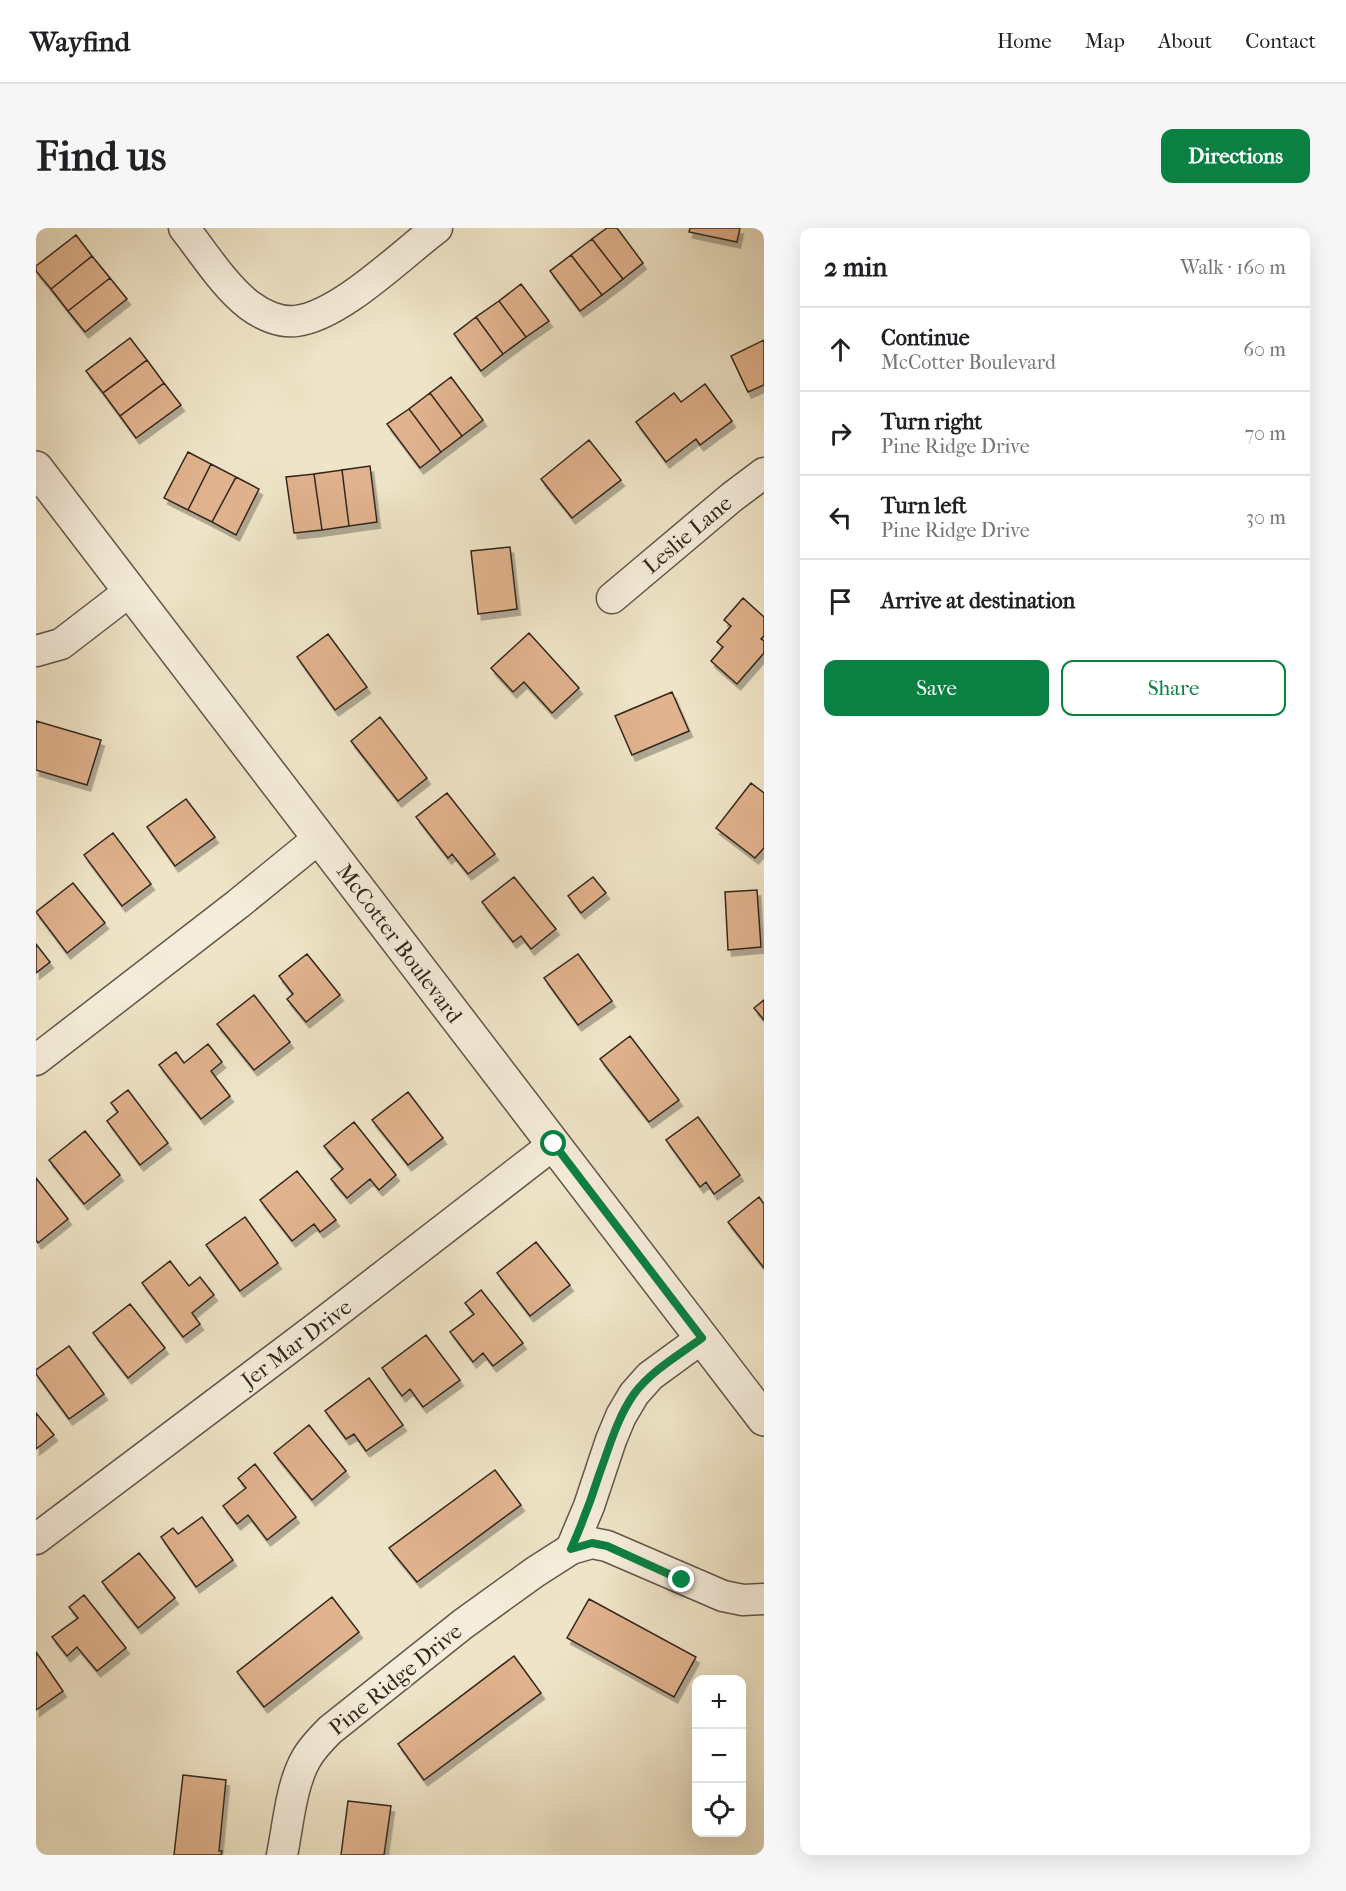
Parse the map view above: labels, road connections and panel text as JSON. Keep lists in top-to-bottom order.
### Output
{
  "streets": {
    "street": [
      "Leslie Lane",
      "McCotter Boulevard",
      "Jer Mar Drive",
      "Pine Ridge Drive"
    ]
  },
  "crossings": [
    ["McCotter Boulevard", "Jer Mar Drive"]
  ],
  "page": {
    "header": "Wayfind",
    "nav": [
      "Home",
      "Map",
      "About",
      "Contact"
    ],
    "buttons": [
      "Directions",
      ["Save", "Share"]
    ],
    "title": "Find us",
    "heading": ["2 min", "Walk · 160 m"],
    "list": [
      ["Continue", "McCotter Boulevard", "60 m"],
      ["Turn right", "Pine Ridge Drive", "70 m"],
      ["Turn left", "Pine Ridge Drive", "30 m"],
      "Arrive at destination"
    ],
    "map_buttons": ["+", "−"]
  }
}
